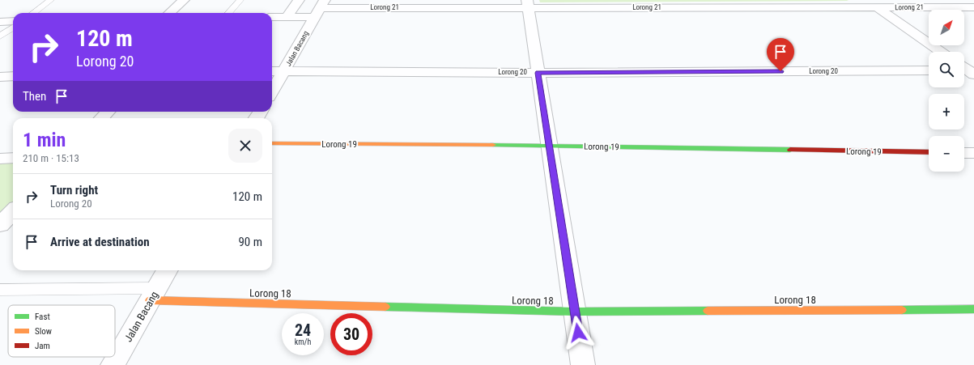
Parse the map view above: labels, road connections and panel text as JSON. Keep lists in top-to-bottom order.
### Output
{
  "streets": {
    "street": [
      "Lorong 21",
      "Jalan Bacang",
      "Lorong 20",
      "Lorong 19",
      "Lorong 18"
    ]
  },
  "crossings": [
    ["Lorong 21", "Jalan Bacang"],
    ["Jalan Bacang", "Lorong 20"],
    ["Jalan Bacang", "Lorong 18"]
  ],
  "legend": ["Fast", "Slow", "Jam"],
  "north": "top right",
  "page": {
    "map_buttons": ["+", "−"],
    "turn": ["120 m", "Lorong 20"],
    "then": "Then",
    "heading": ["1 min", "210 m · 15:13"],
    "list": [
      {
        "name": "Turn right",
        "note": "Lorong 20",
        "value": "120 m"
      },
      {
        "name": "Arrive at destination",
        "value": "90 m"
      }
    ],
    "speed": "24 km/h",
    "limit": "30"
  }
}
